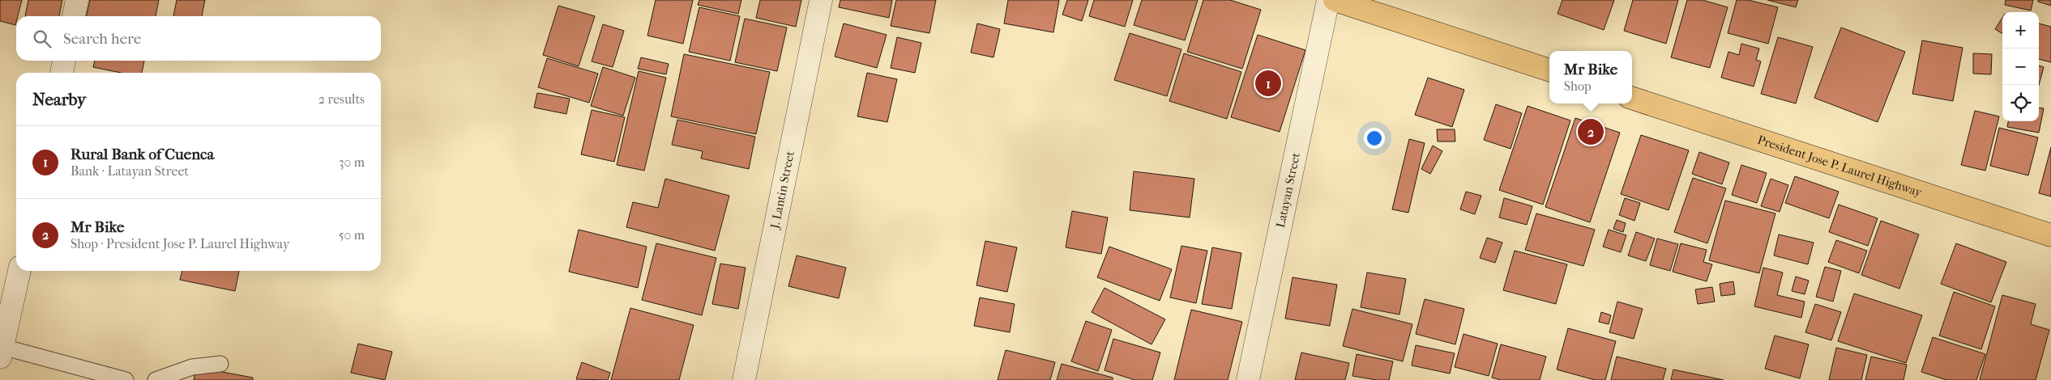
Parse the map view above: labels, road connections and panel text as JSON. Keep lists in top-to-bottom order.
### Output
{
  "streets": {
    "highway": ["President Jose P. Laurel Highway"],
    "street": ["J. Lantin Street", "Latayan Street"]
  },
  "page": {
    "map_buttons": ["+", "−"],
    "search": "Search here",
    "popup": ["Mr Bike", "Shop"],
    "pins": ["1", "2"],
    "heading": ["Nearby", "2 results"],
    "list": [
      {
        "mark": "1",
        "name": "Rural Bank of Cuenca",
        "note": "Bank · Latayan Street",
        "value": "30 m"
      },
      {
        "mark": "2",
        "name": "Mr Bike",
        "note": "Shop · President Jose P. Laurel Highway",
        "value": "50 m"
      }
    ]
  }
}
